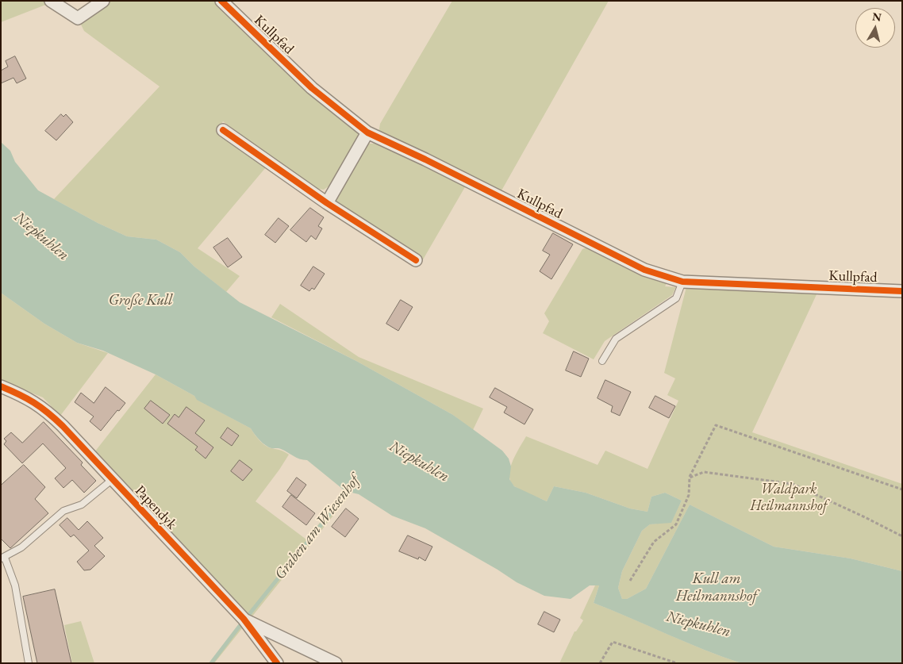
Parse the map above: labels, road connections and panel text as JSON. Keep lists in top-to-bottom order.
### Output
{
  "streets": {
    "street": ["Kullpfad", "Papendyk"]
  },
  "water": [
    "Niepkuhlen",
    "Große Kull",
    "Graben am Wiesenhof",
    "Kull am Heilmannshof"
  ],
  "parks": ["Waldpark Heilmannshof"],
  "north": "top"
}
